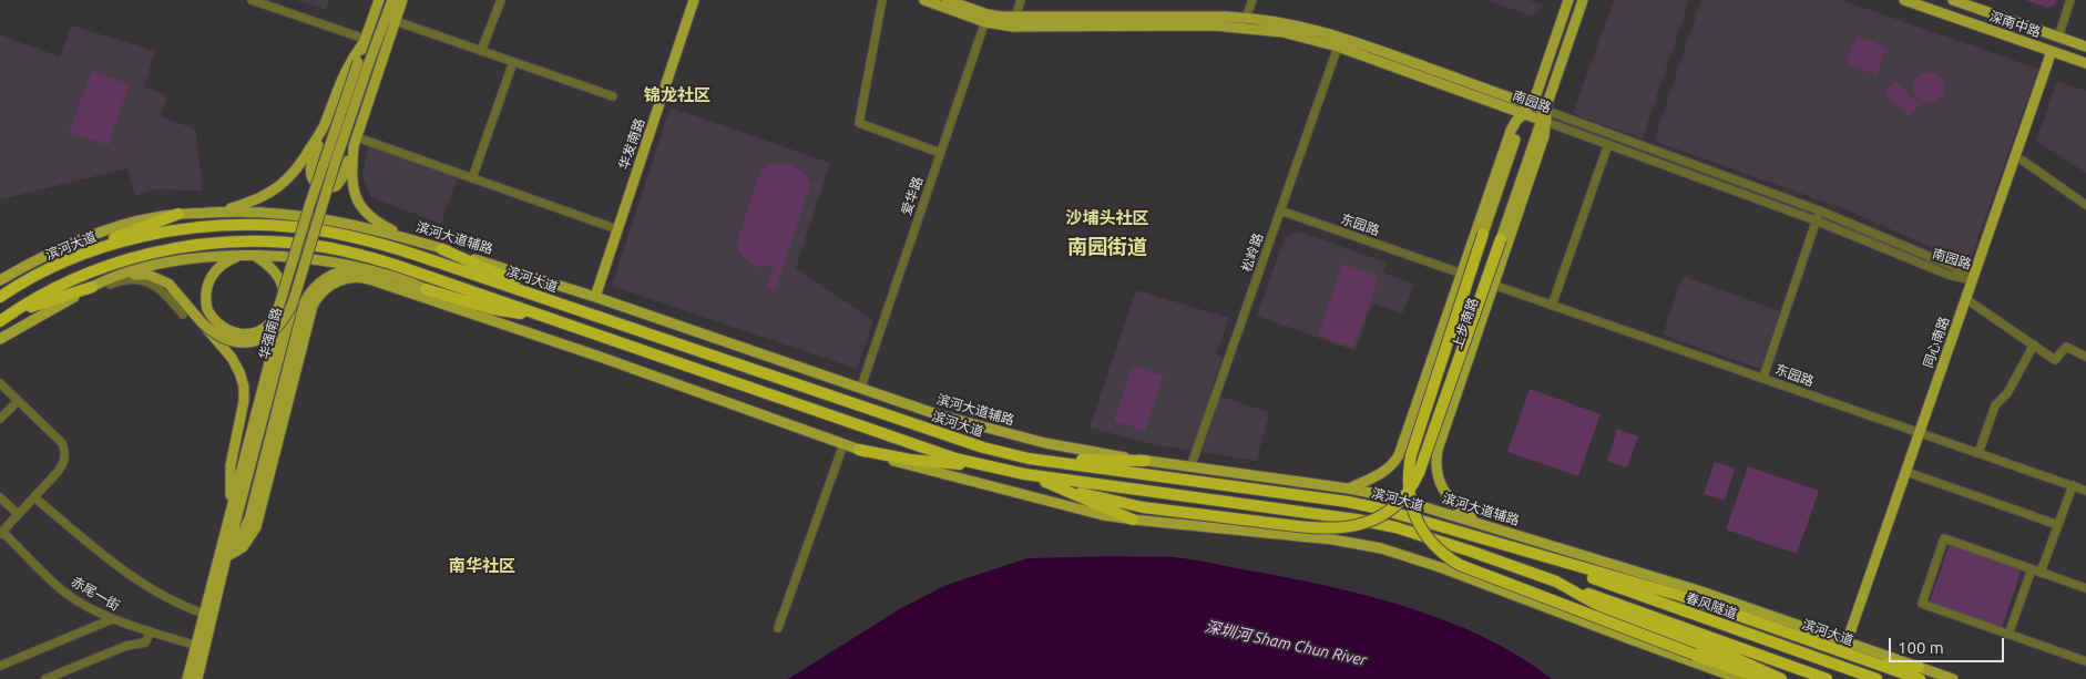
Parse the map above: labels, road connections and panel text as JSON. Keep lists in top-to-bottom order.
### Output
{
  "streets": {
    "highway": ["滨河大道", "春风隧道"],
    "main road": [
      "深南中路",
      "南园路",
      "华发南路",
      "滨河大道辅路",
      "上步南路",
      "华强南路",
      "同心南路"
    ],
    "street": [
      "爱华路",
      "东园路",
      "松岭路",
      "赤尾一街"
    ]
  },
  "crossings": [
    ["深南中路", "同心南路"],
    ["南园路", "爱华路"],
    ["南园路", "松岭路"],
    ["南园路", "上步南路"],
    ["南园路", "同心南路"],
    ["华发南路", "滨河大道辅路"],
    ["爱华路", "滨河大道辅路"],
    ["东园路", "松岭路"],
    ["东园路", "上步南路"],
    ["东园路", "同心南路"],
    ["滨河大道辅路", "松岭路"],
    ["滨河大道辅路", "上步南路"],
    ["滨河大道辅路", "同心南路"],
    ["滨河大道", "春风隧道"],
    ["华强南路", "赤尾一街"]
  ],
  "districts": [
    "锦龙社区",
    "沙埔头社区",
    "南园街道",
    "南华社区"
  ],
  "water": ["深圳河 Sham Chun River"],
  "scale_bar": "100 m"
}
